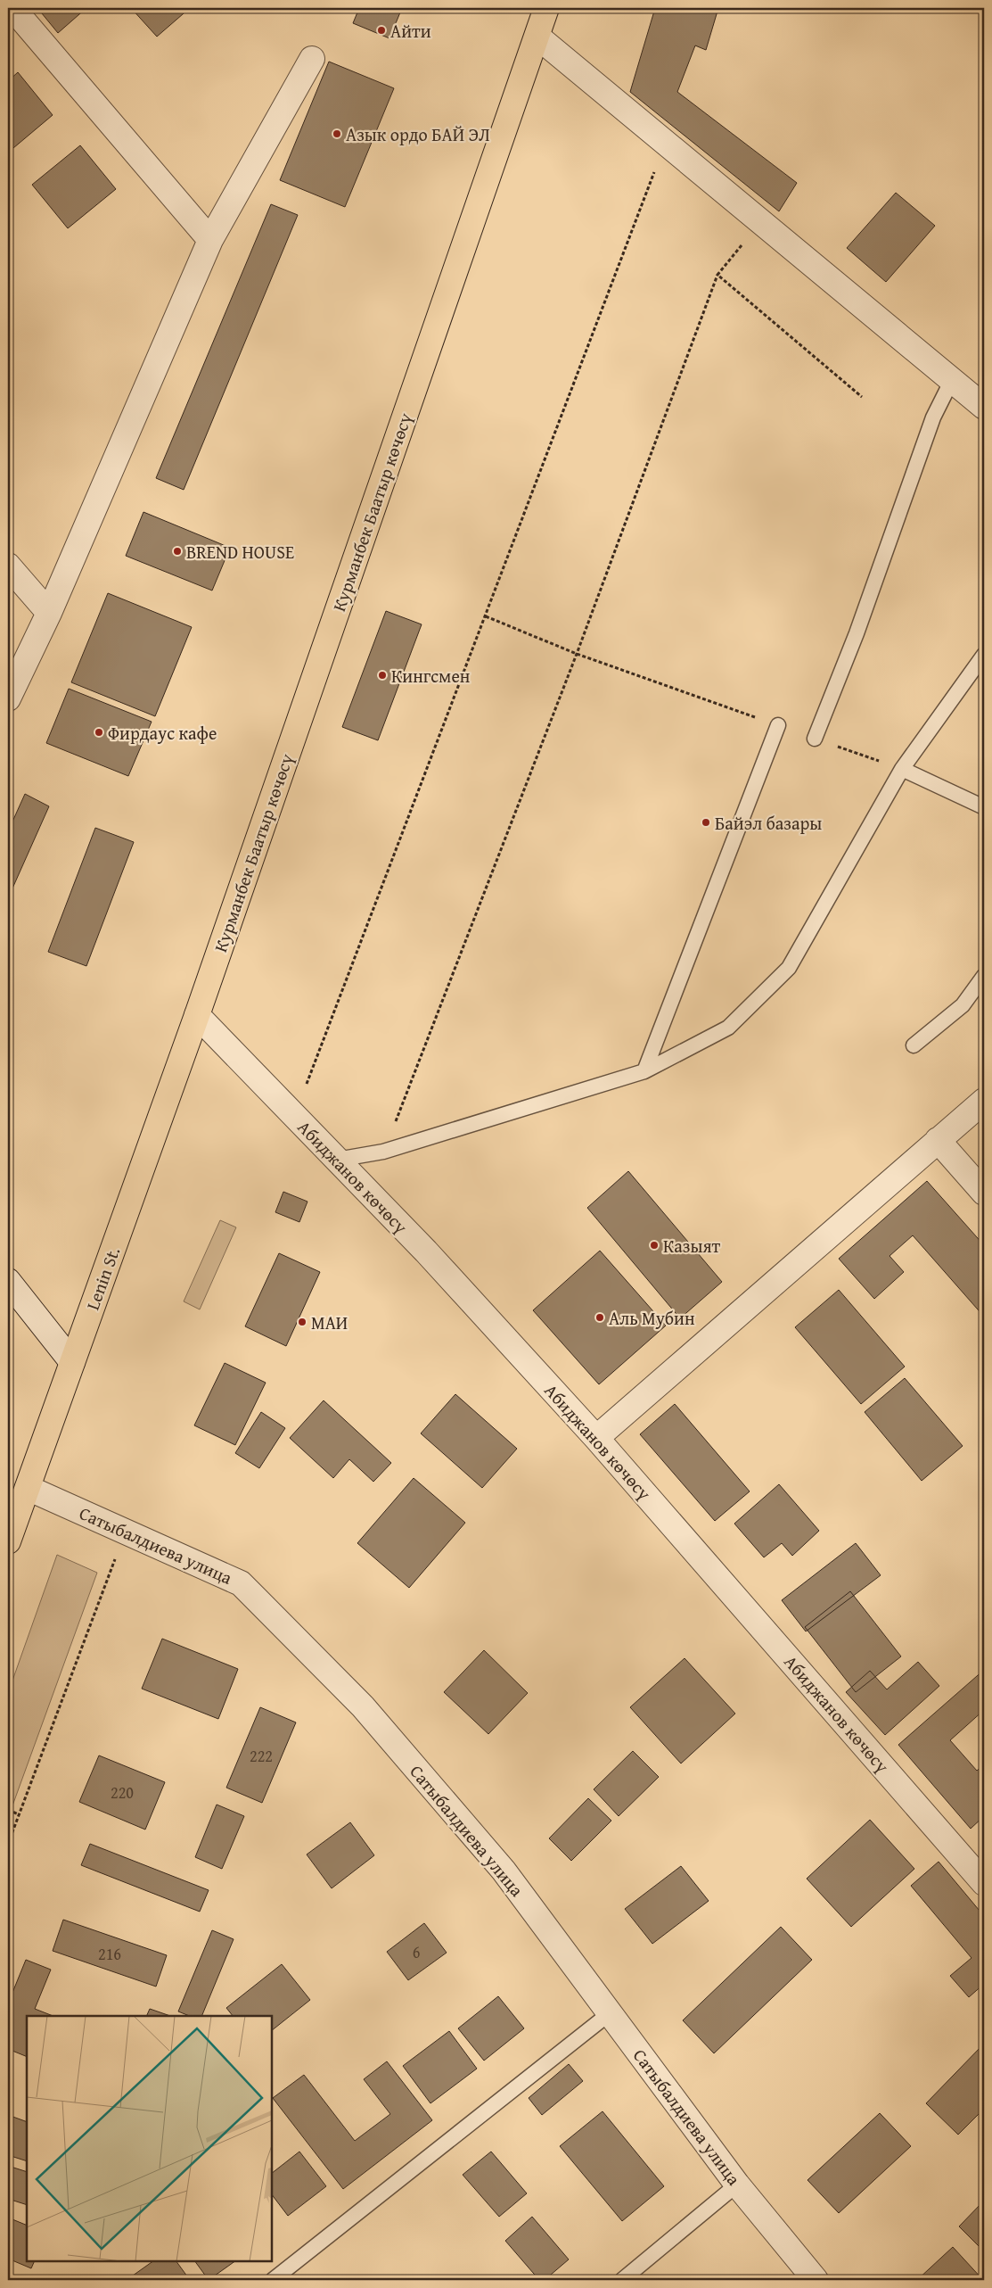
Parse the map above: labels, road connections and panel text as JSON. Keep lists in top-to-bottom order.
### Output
{
  "streets": {
    "highway": ["Курманбек Баатыр көчөсү", "Lenin St."],
    "street": ["Абиджанов көчөсү", "Сатыбалдиева улица"]
  },
  "crossings": [
    ["Курманбек Баатыр көчөсү", "Абиджанов көчөсү"],
    ["Курманбек Баатыр көчөсү", "Lenin St."],
    ["Абиджанов көчөсү", "Lenin St."],
    ["Lenin St.", "Сатыбалдиева улица"]
  ],
  "places": [
    "Айти",
    "Азык ордо БАЙ ЭЛ",
    "BREND HOUSE",
    "Кингсмен",
    "Фирдаус кафе",
    "Байэл базары",
    "Казыят",
    "Аль Мубин",
    "МАИ"
  ],
  "house_numbers": [
    "222",
    "220",
    "6",
    "216"
  ]
}
